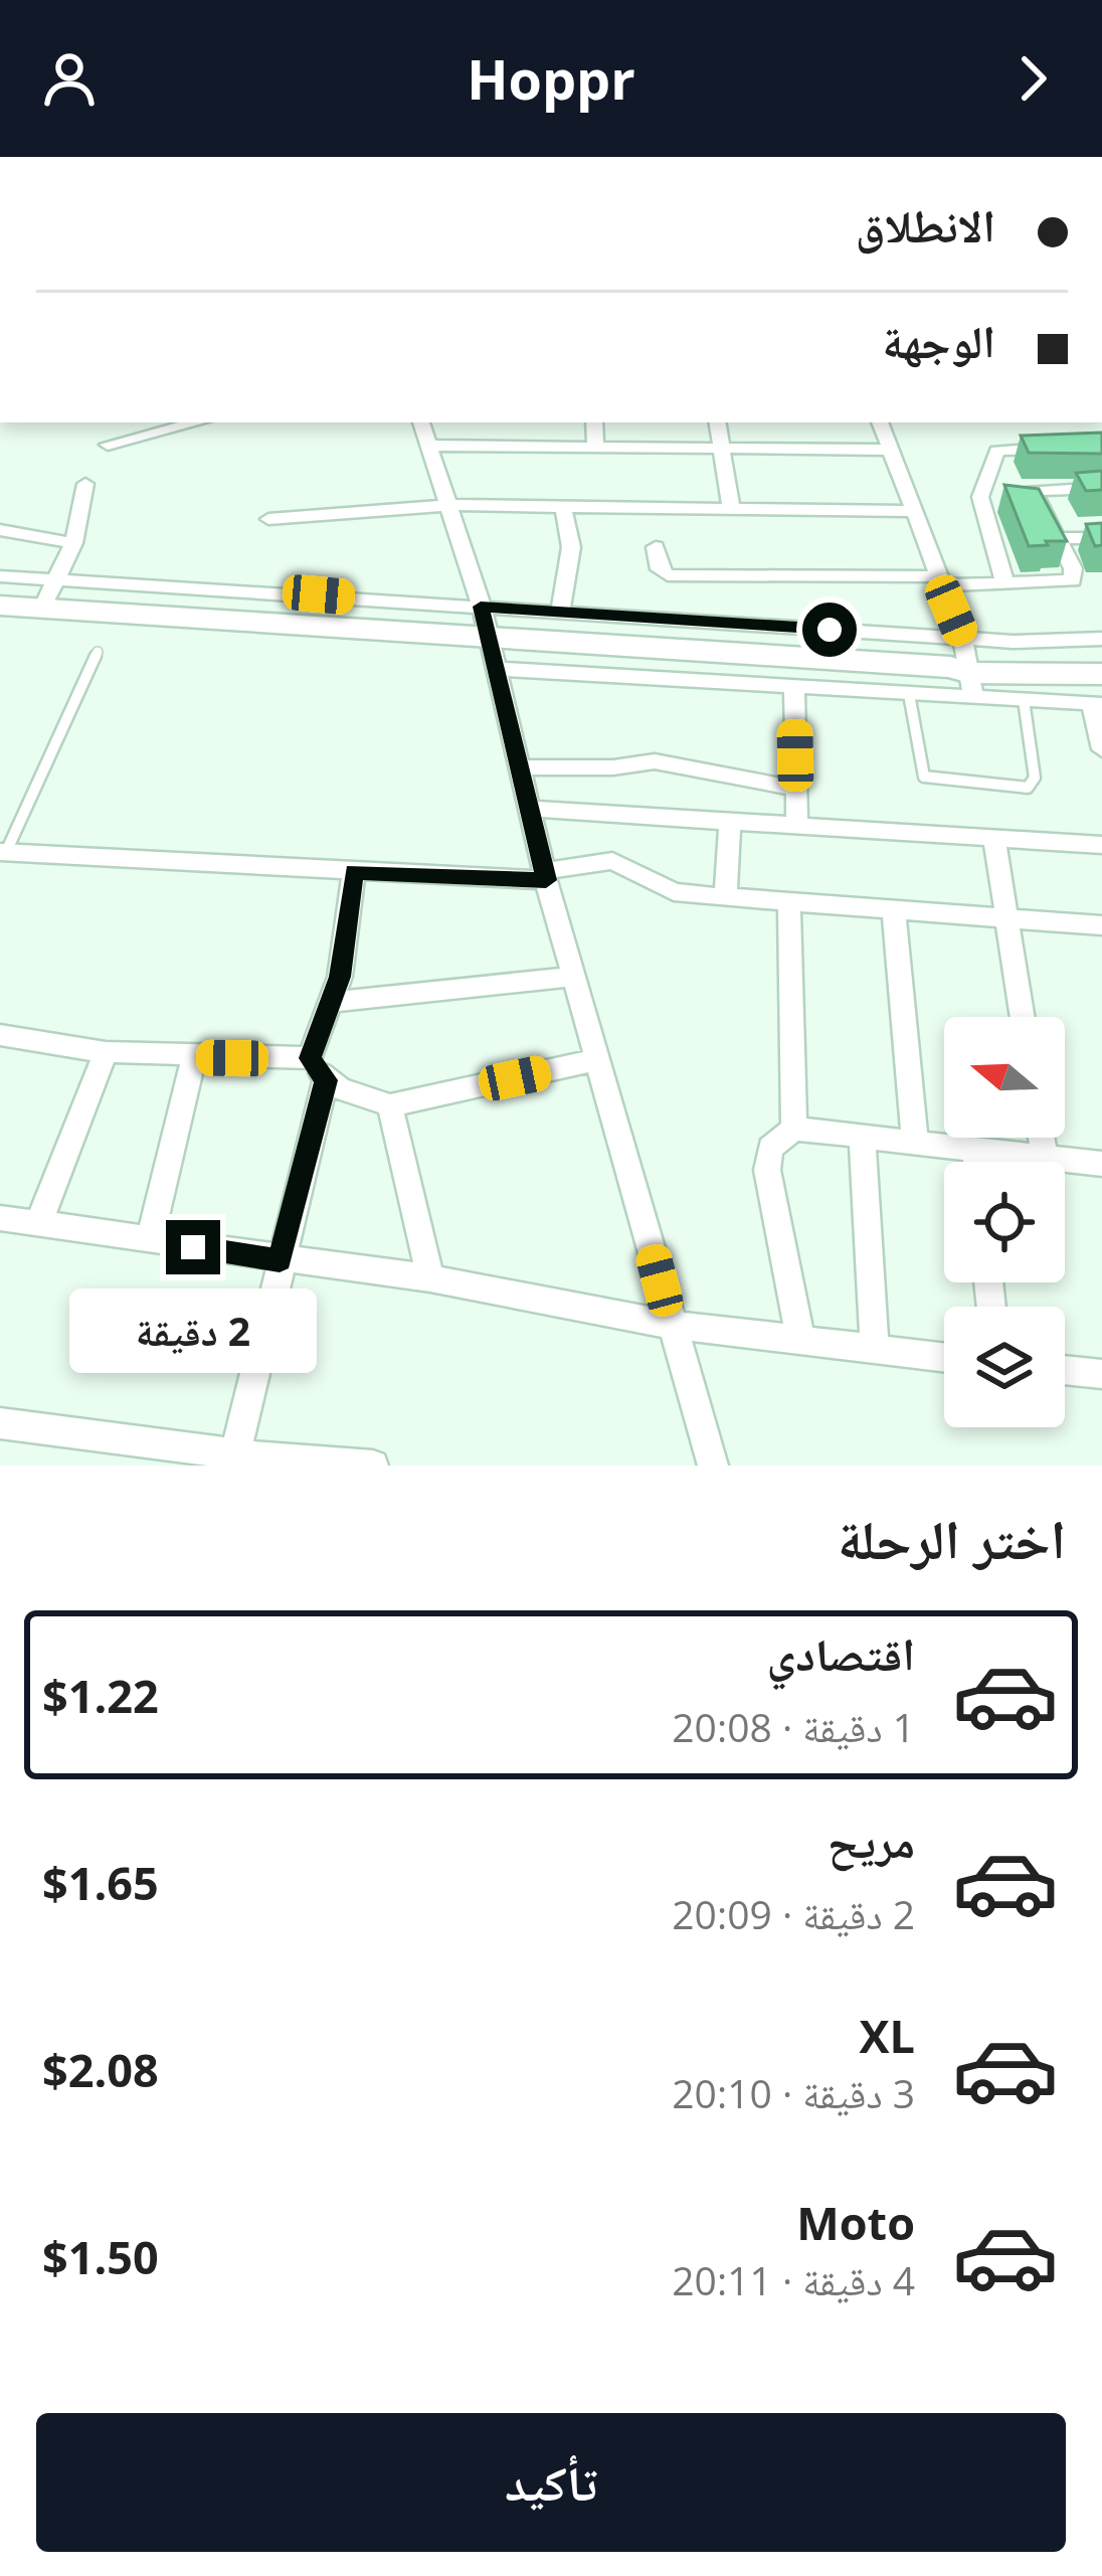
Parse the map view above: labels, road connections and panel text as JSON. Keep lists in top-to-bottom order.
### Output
{
  "north": "left",
  "page": {
    "header": "Hoppr",
    "banner": ["الانطلاق", "الوجهة"],
    "bubble": "2 دقيقة",
    "heading": "اختر الرحلة",
    "list": [
      {
        "name": "اقتصادي",
        "note": "1 دقيقة · 20:08",
        "value": "$1.22"
      },
      {
        "name": "مريح",
        "note": "2 دقيقة · 20:09",
        "value": "$1.65"
      },
      {
        "name": "XL",
        "note": "3 دقيقة · 20:10",
        "value": "$2.08"
      },
      {
        "name": "Moto",
        "note": "4 دقيقة · 20:11",
        "value": "$1.50"
      }
    ],
    "buttons": "تأكيد"
  }
}
